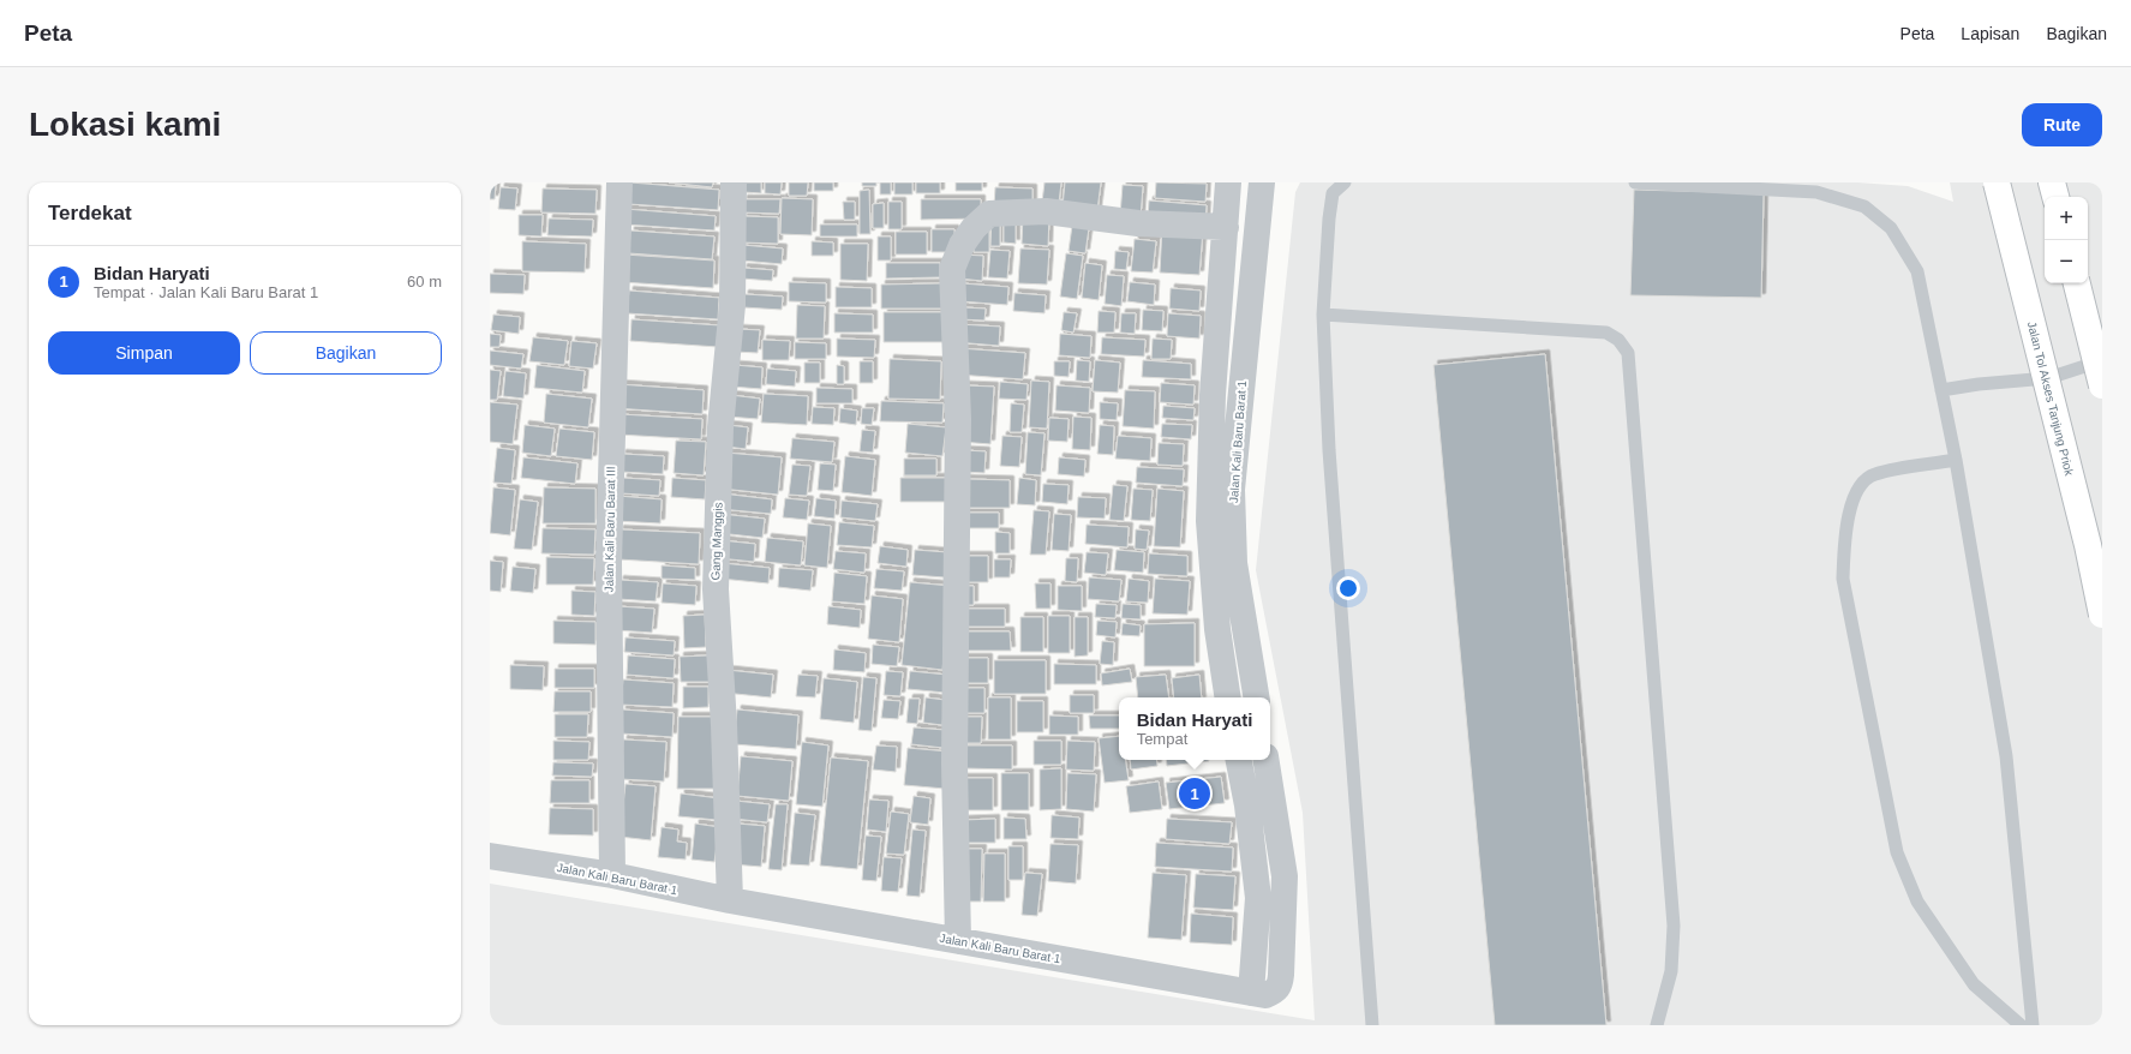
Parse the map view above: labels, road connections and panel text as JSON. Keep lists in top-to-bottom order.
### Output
{
  "streets": {
    "highway": ["Jalan Tol Akses Tanjung Priok"],
    "street": ["Jalan Kali Baru Barat 1", "Jalan Kali Baru Barat III", "Gang Manggis"]
  },
  "crossings": [
    ["Jalan Kali Baru Barat 1", "Jalan Kali Baru Barat III"],
    ["Jalan Kali Baru Barat 1", "Gang Manggis"]
  ],
  "page": {
    "header": "Peta",
    "nav": ["Peta", "Lapisan", "Bagikan"],
    "buttons": [
      "Rute",
      ["Simpan", "Bagikan"]
    ],
    "title": "Lokasi kami",
    "heading": "Terdekat",
    "map_buttons": ["+", "−"],
    "list": [
      {
        "mark": "1",
        "name": "Bidan Haryati",
        "note": "Tempat · Jalan Kali Baru Barat 1",
        "value": "60 m"
      }
    ],
    "popup": ["Bidan Haryati", "Tempat"],
    "pins": "1"
  }
}
